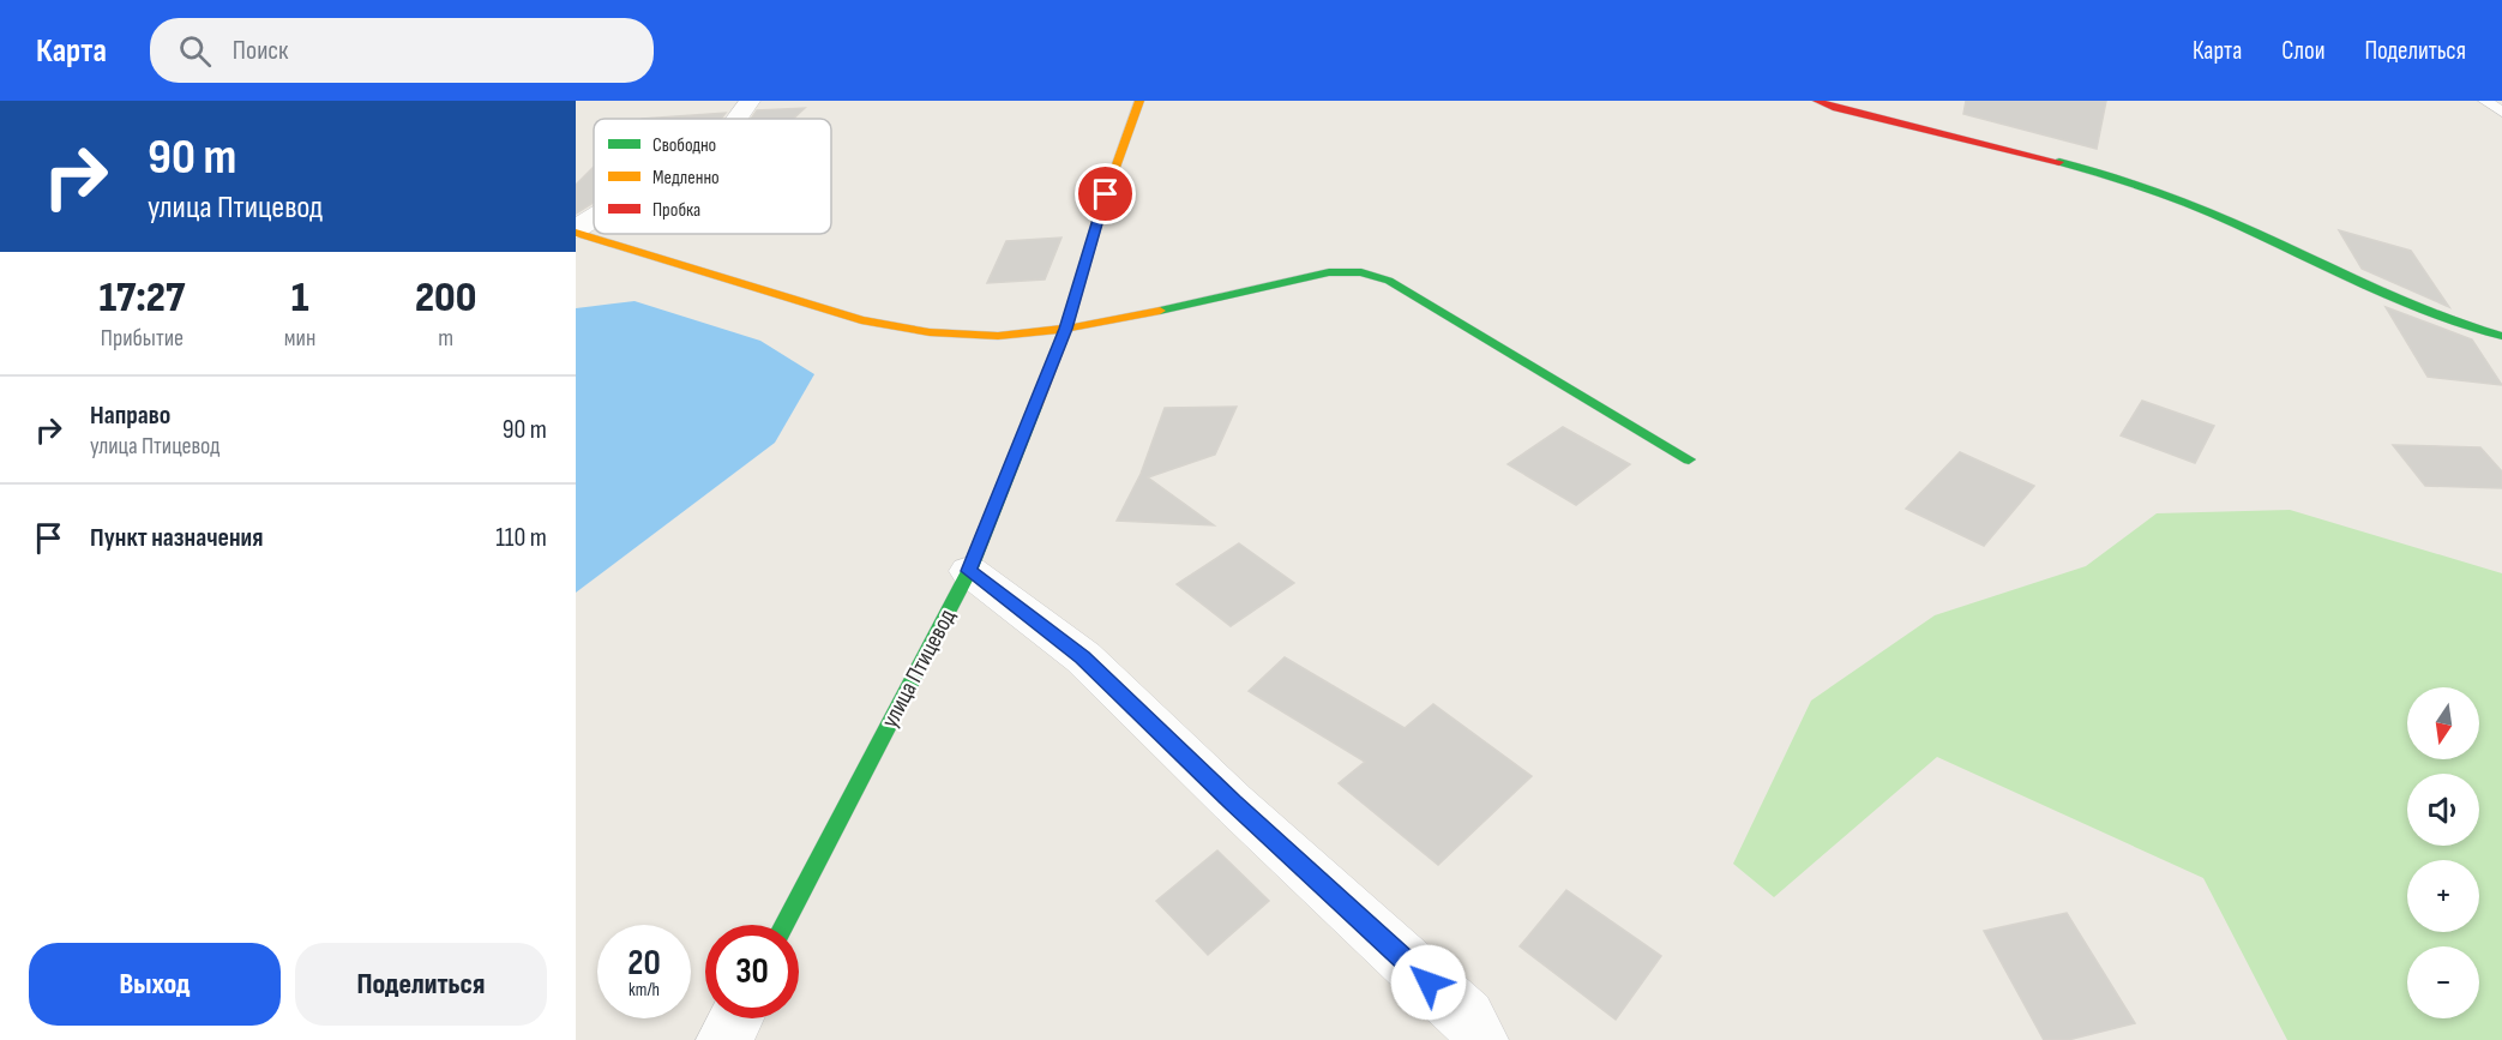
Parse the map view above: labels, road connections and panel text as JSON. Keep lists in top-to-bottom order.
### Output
{
  "streets": {
    "street": ["улица Птицевод"]
  },
  "legend": ["Свободно", "Медленно", "Пробка"],
  "north": "bottom",
  "page": {
    "header": "Карта",
    "search": "Поиск",
    "nav": ["Карта", "Слои", "Поделиться"],
    "turn": ["90 m", "улица Птицевод"],
    "eta": [
      "17:27",
      "Прибытие",
      "1",
      "мин",
      "200",
      "m"
    ],
    "list": [
      {
        "name": "Направо",
        "note": "улица Птицевод",
        "value": "90 m"
      },
      {
        "name": "Пункт назначения",
        "value": "110 m"
      }
    ],
    "map_buttons": ["+", "−"],
    "speed": "20 km/h",
    "limit": "30",
    "buttons": ["Выход", "Поделиться"]
  }
}
